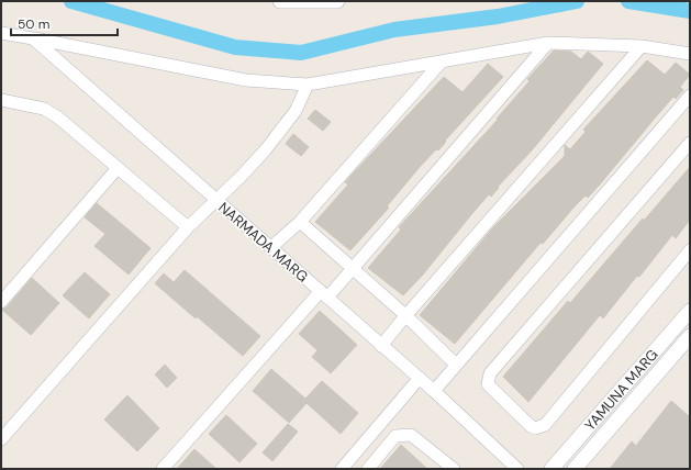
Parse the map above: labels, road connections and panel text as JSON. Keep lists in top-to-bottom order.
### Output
{
  "streets": {
    "street": ["NARMADA MARG", "YAMUNA MARG"]
  },
  "scale_bar": "50 m"
}
